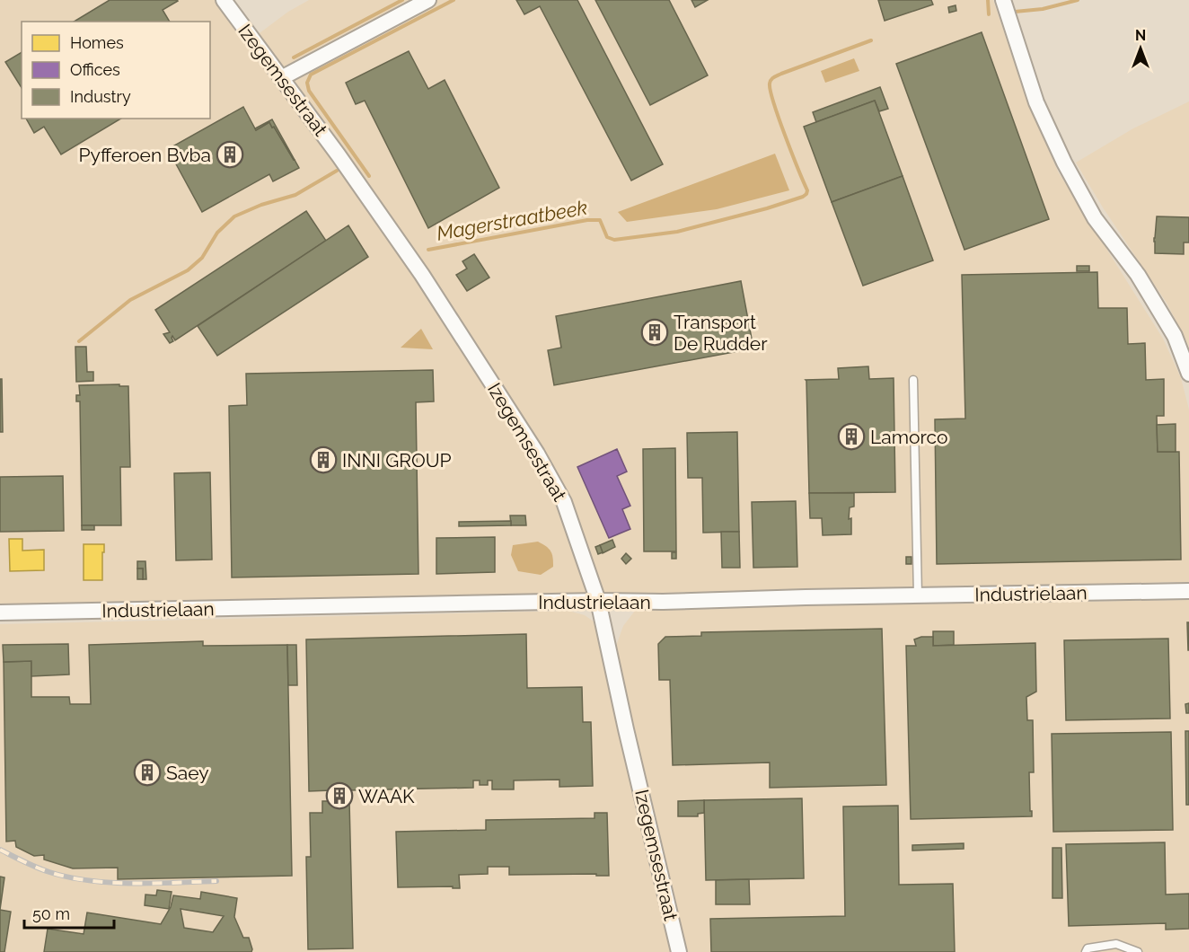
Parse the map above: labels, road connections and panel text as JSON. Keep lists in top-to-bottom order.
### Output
{
  "streets": {
    "street": ["Izegemsestraat", "Industrielaan"]
  },
  "crossings": [
    ["Izegemsestraat", "Industrielaan"]
  ],
  "water": ["Magerstraatbeek"],
  "places": {
    "building": [
      "Pyfferoen Bvba",
      "Transport De Rudder",
      "Lamorco",
      "INNI GROUP",
      "Saey",
      "WAAK"
    ]
  },
  "legend": ["Homes", "Offices", "Industry"],
  "scale_bar": "50 m",
  "north": "top"
}
